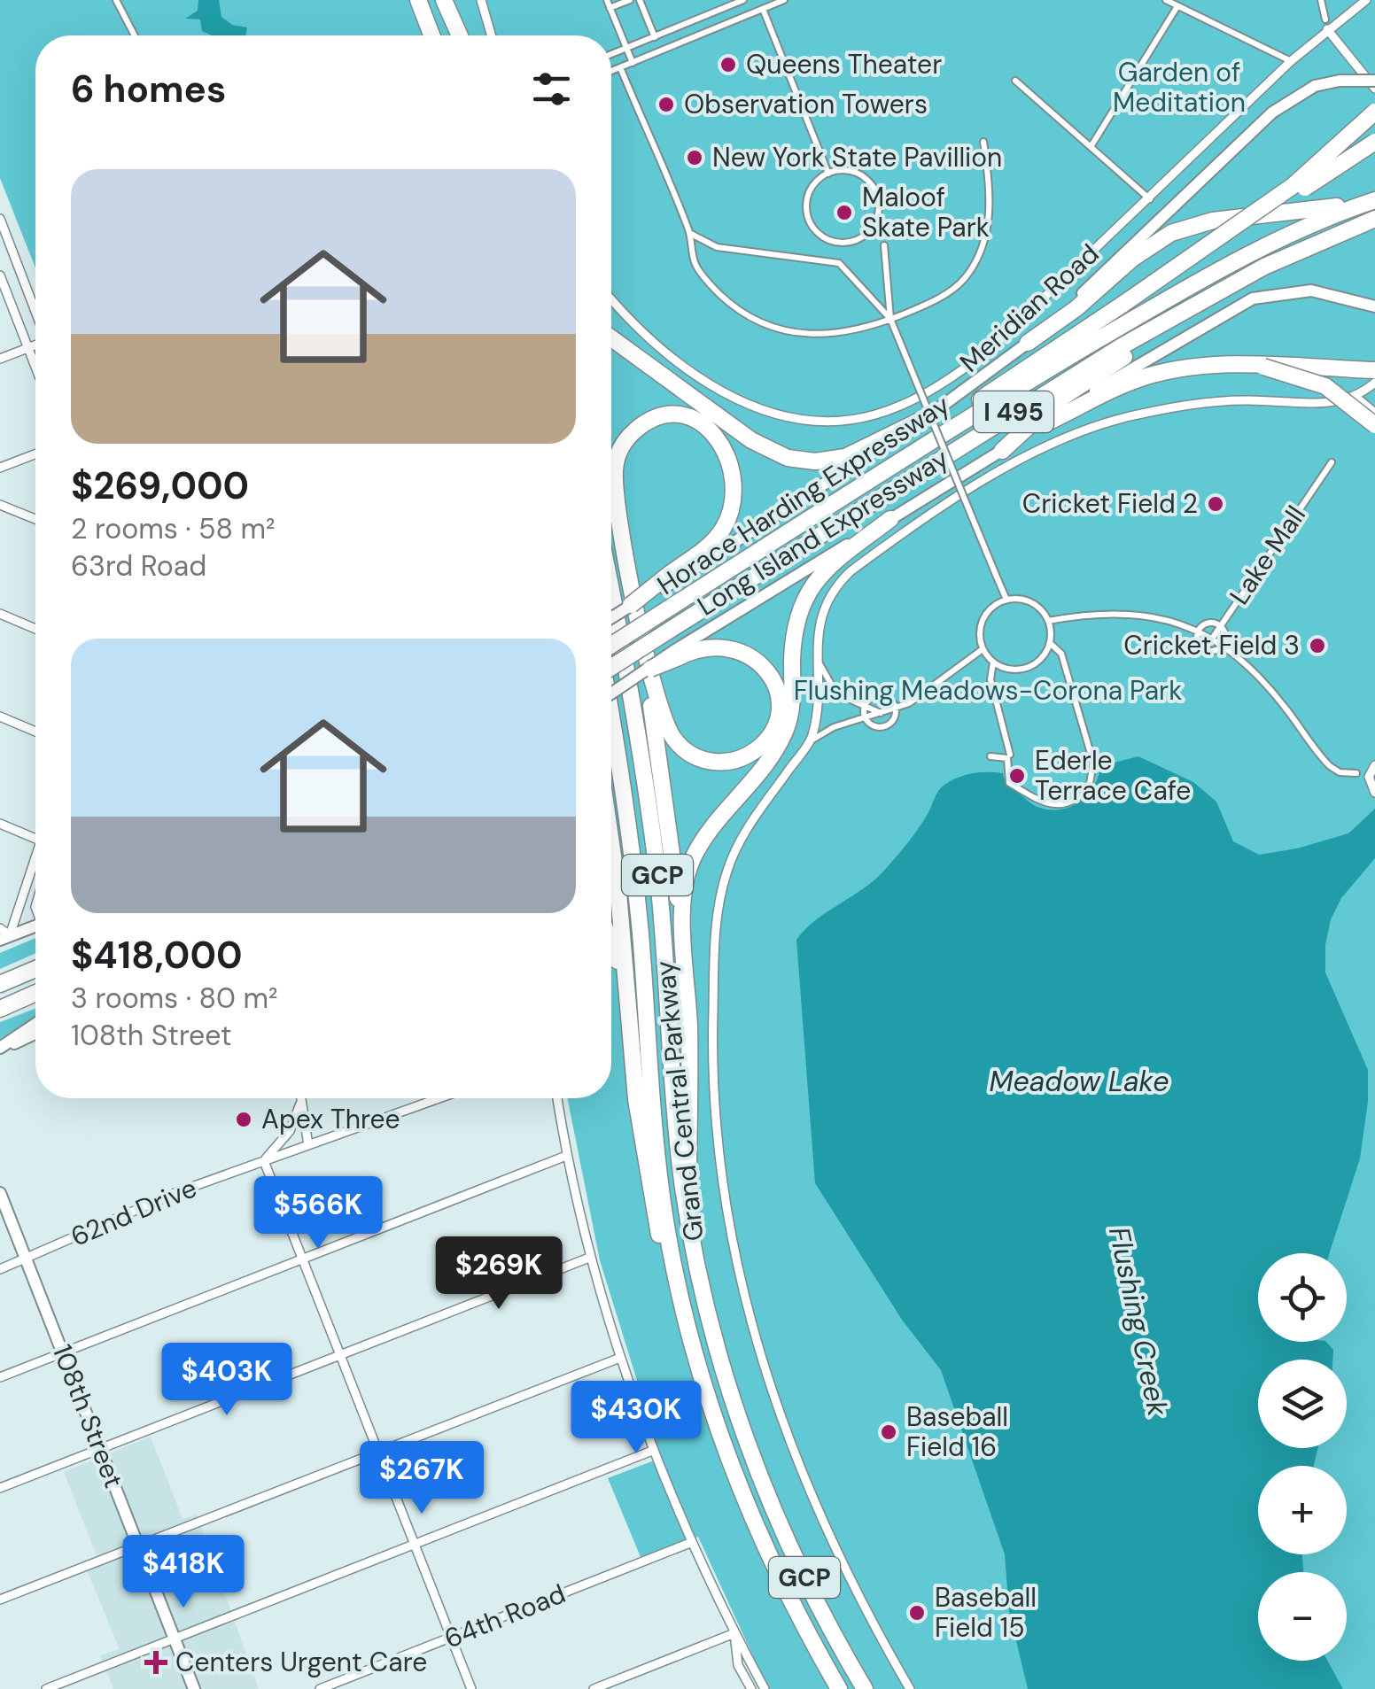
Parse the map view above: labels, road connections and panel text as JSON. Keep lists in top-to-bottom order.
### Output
{
  "streets": {
    "highway": [
      "I 495",
      "Long Island Expressway",
      "GCP",
      "Grand Central Parkway"
    ],
    "main road": ["Horace Harding Expressway", "108th Street"],
    "street": [
      "Meridian Road",
      "Lake Mall",
      "62nd Drive",
      "64th Road"
    ]
  },
  "crossings": [
    ["62nd Drive", "108th Street"]
  ],
  "water": ["Meadow Lake", "Flushing Creek"],
  "parks": ["Garden of Meditation", "Flushing Meadows-Corona Park"],
  "places": {
    "other": [
      "Queens Theater",
      "Observation Towers",
      "New York State Pavillion",
      "Maloof Skate Park",
      "Cricket Field 2",
      "Cricket Field 3",
      "Ederle Terrace Cafe",
      "Apex Three",
      "Baseball Field 16",
      "Baseball Field 15"
    ],
    "health": ["Centers Urgent Care"]
  },
  "page": {
    "heading": "6 homes",
    "list": [
      {
        "name": "$269,000",
        "note": "2 rooms · 58 m² · 63rd Road"
      },
      {
        "name": "$418,000",
        "note": "3 rooms · 80 m² · 108th Street"
      }
    ],
    "price": [
      "$566K",
      "$269K",
      "$403K",
      "$430K",
      "$267K",
      "$418K"
    ],
    "map_buttons": ["+", "−"]
  }
}
